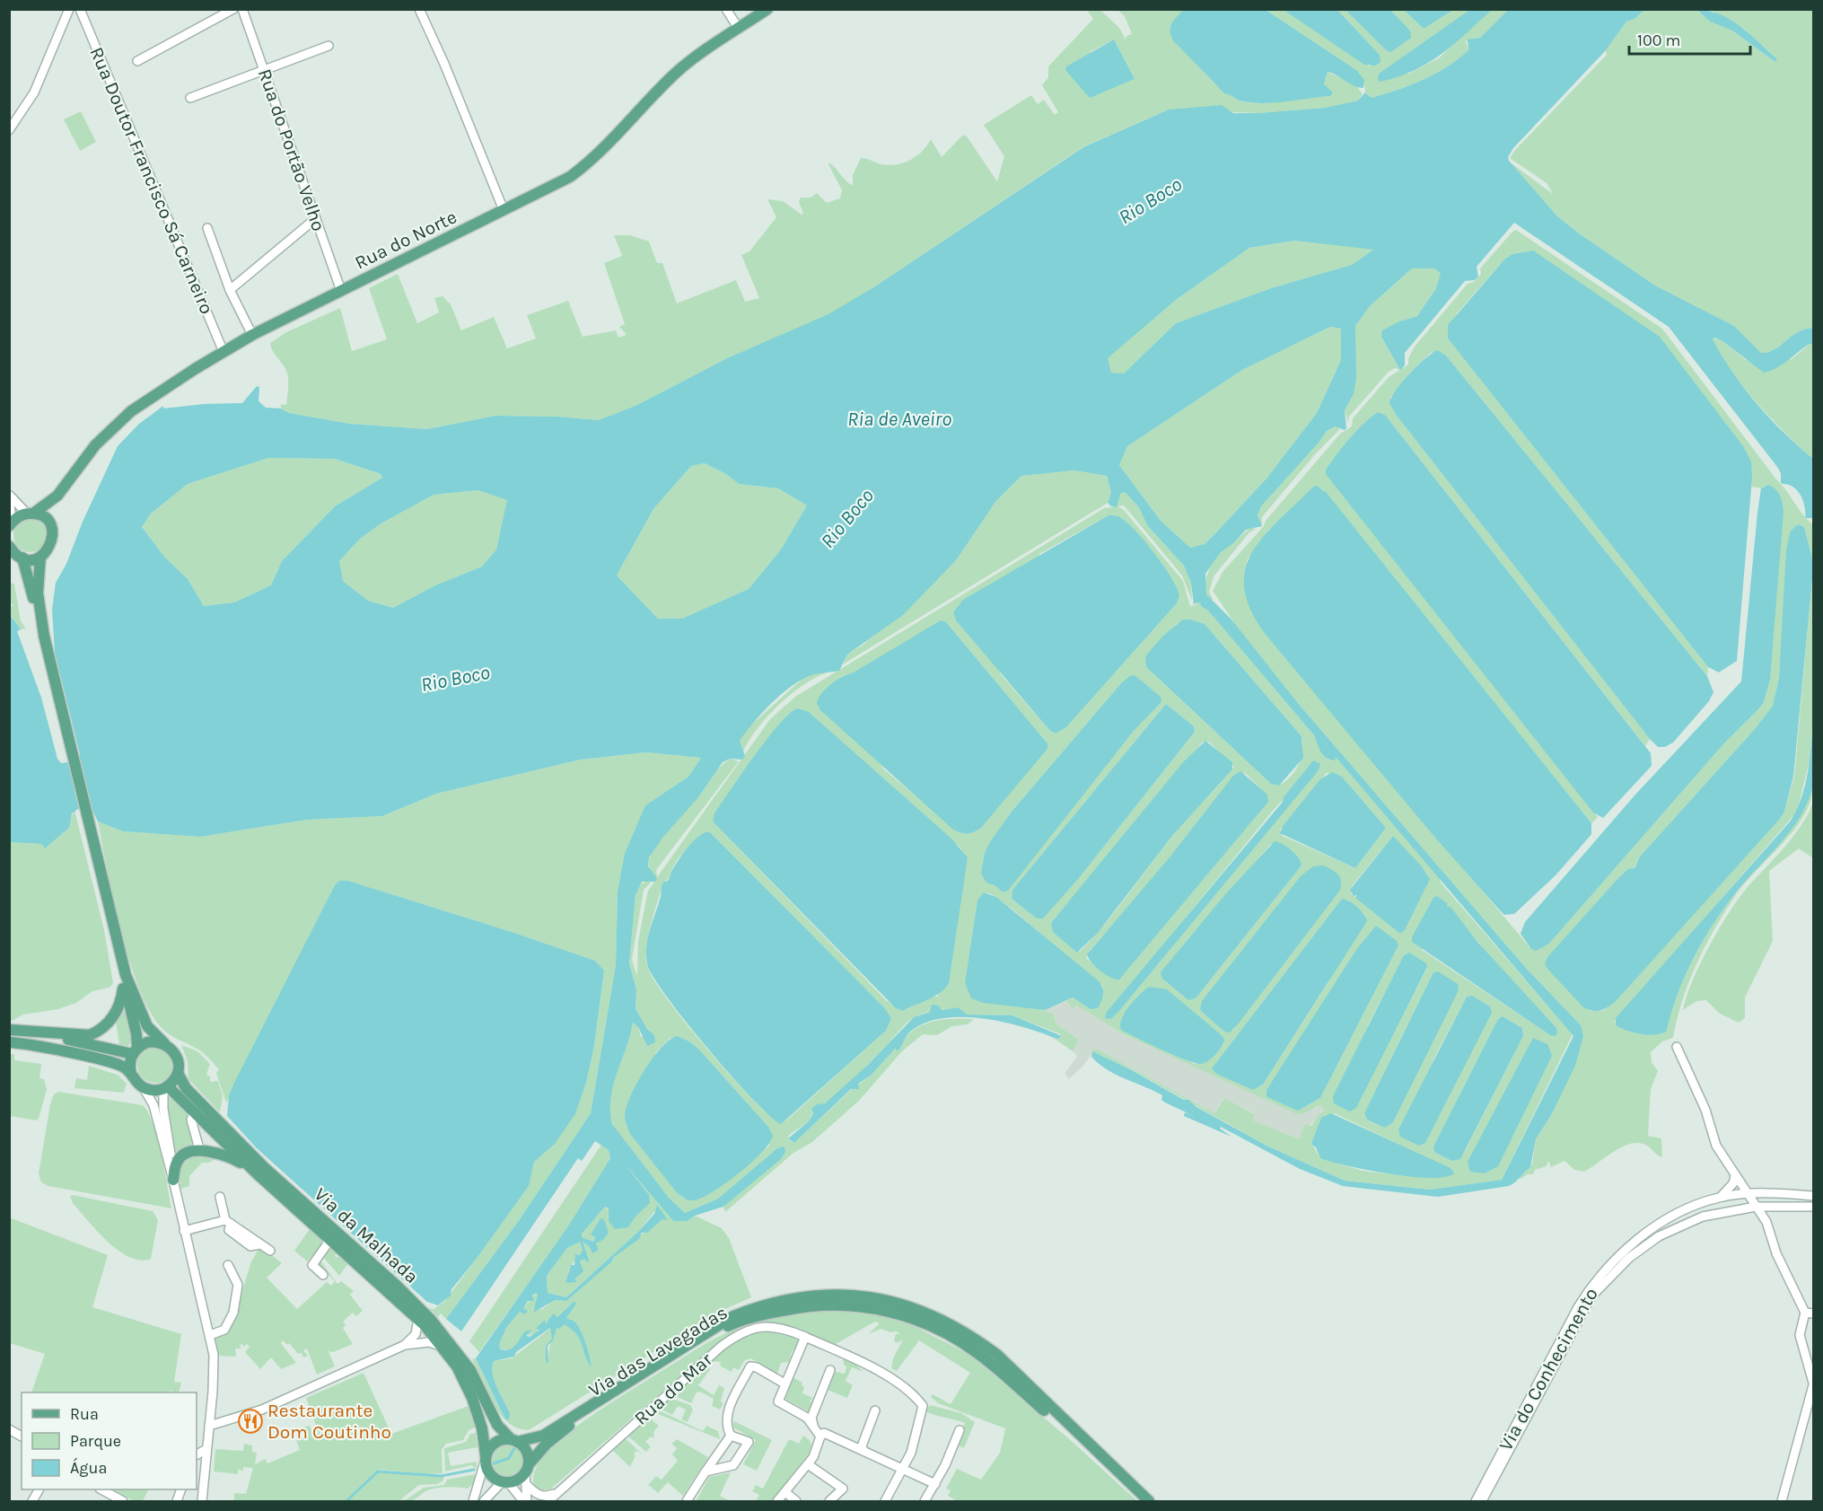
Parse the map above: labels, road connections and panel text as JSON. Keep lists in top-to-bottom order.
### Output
{
  "streets": {
    "main road": ["Rua do Norte", "Via da Malhada", "Via das Lavegadas"],
    "street": [
      "Rua do Portão Velho",
      "Rua Doutor Francisco Sá Carneiro",
      "Via do Conhecimento",
      "Rua do Mar"
    ]
  },
  "crossings": [
    ["Rua do Portão Velho", "Rua do Norte"],
    ["Rua Doutor Francisco Sá Carneiro", "Rua do Norte"],
    ["Via da Malhada", "Via das Lavegadas"]
  ],
  "water": ["Rio Boco", "Ria de Aveiro"],
  "places": {
    "restaurant": ["Restaurante Dom Coutinho"]
  },
  "legend": ["Rua", "Parque", "Água"],
  "scale_bar": "100 m"
}
